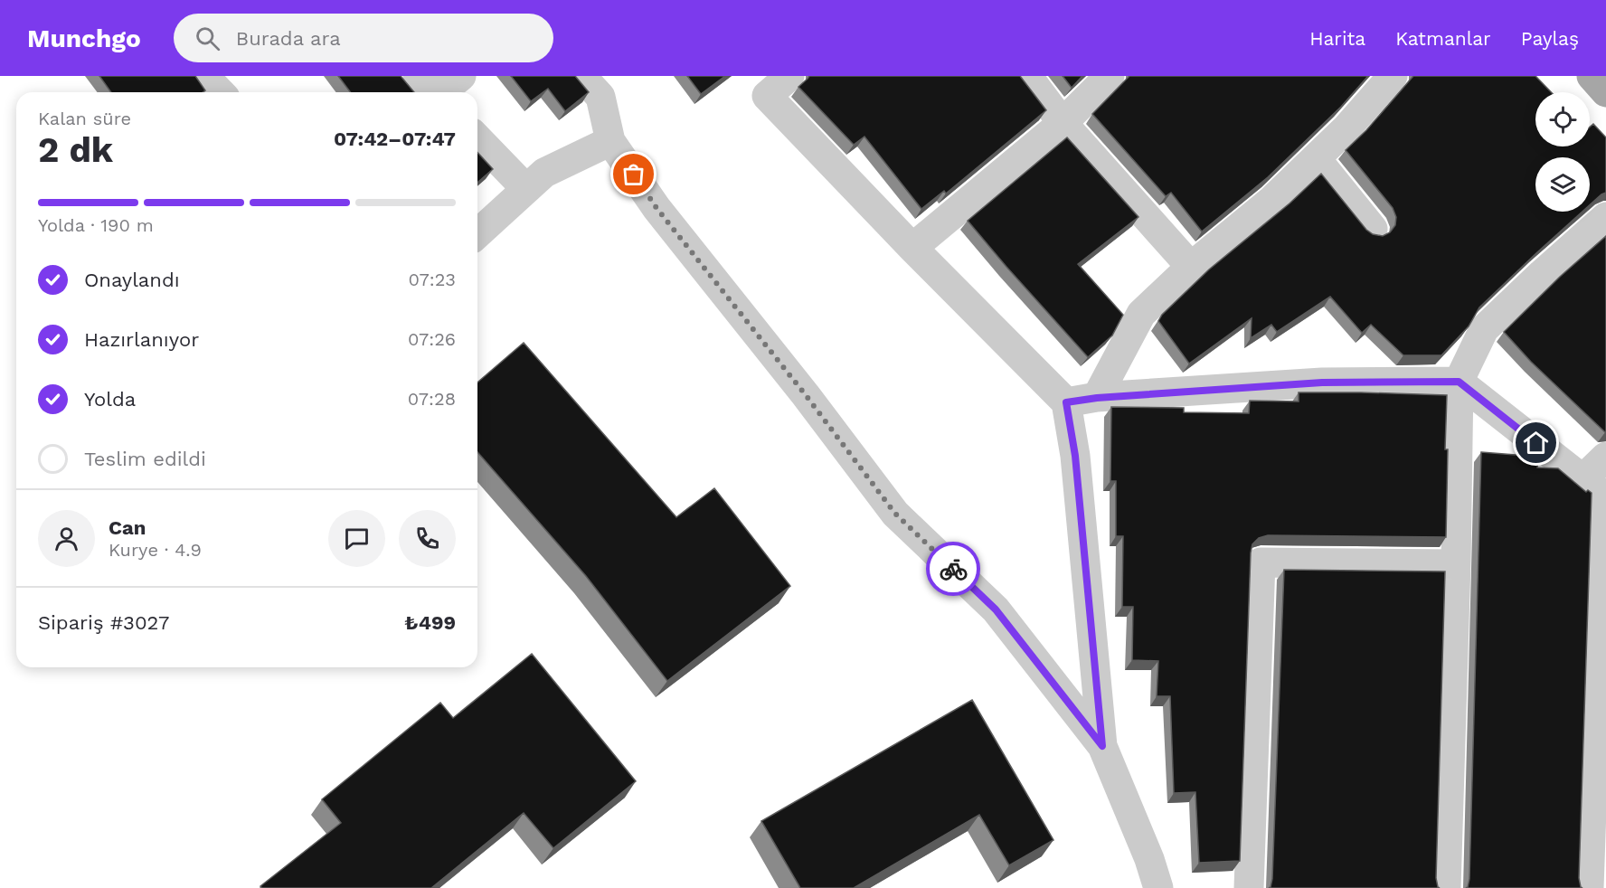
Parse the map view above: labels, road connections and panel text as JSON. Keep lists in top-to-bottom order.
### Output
{
  "page": {
    "header": "Munchgo",
    "search": "Burada ara",
    "nav": ["Harita", "Katmanlar", "Paylaş"],
    "heading": ["2 dk", "Kalan süre", "07:42–07:47"],
    "panel": [
      "Can",
      "Kurye · 4.9",
      "Sipariş #3027",
      "₺499"
    ],
    "bar": "Yolda · 190 m",
    "list": [
      ["Onaylandı", "07:23"],
      ["Hazırlanıyor", "07:26"],
      ["Yolda", "07:28"],
      "Teslim edildi"
    ]
  }
}
